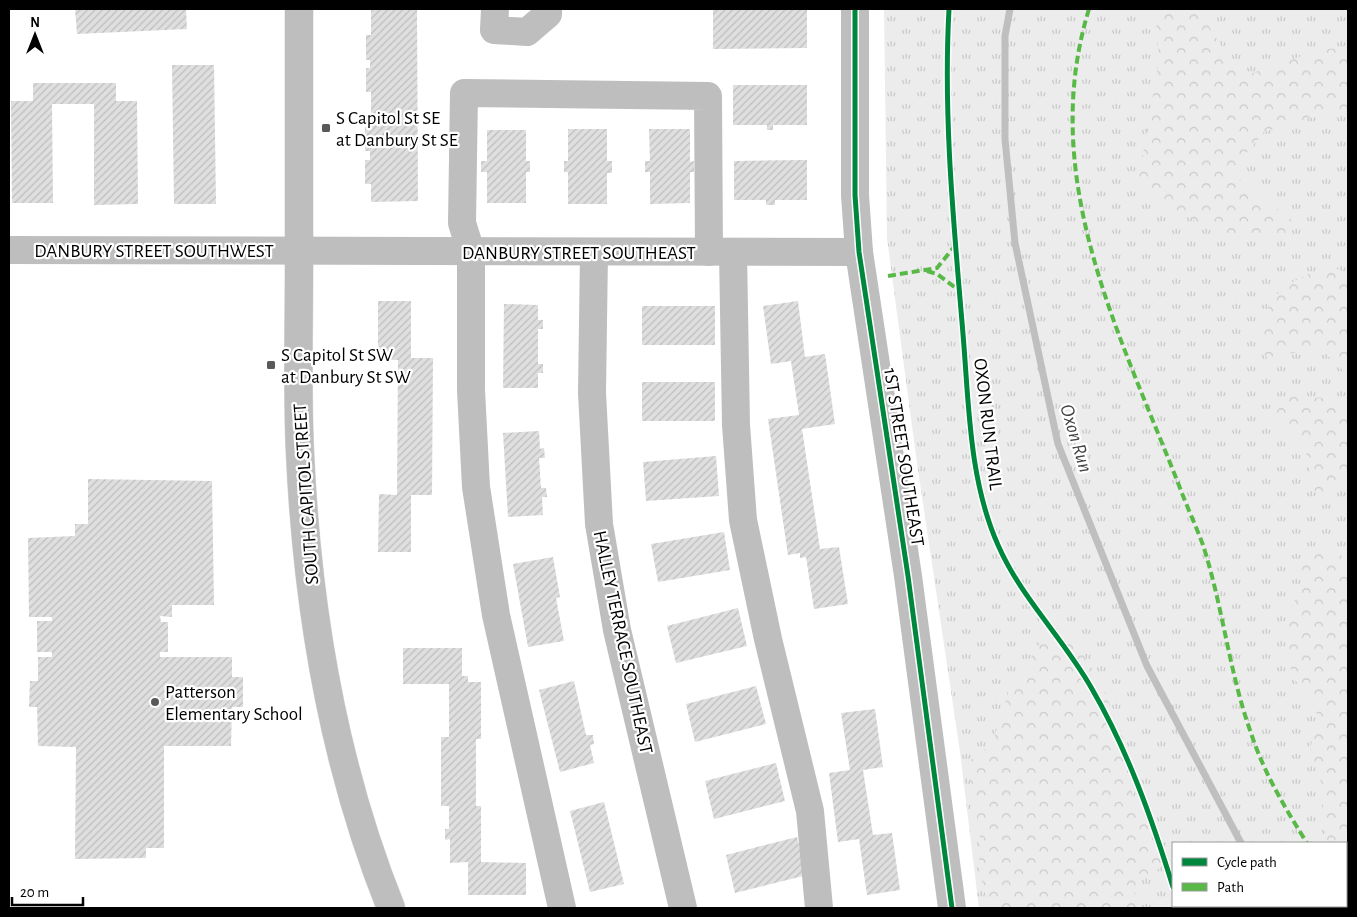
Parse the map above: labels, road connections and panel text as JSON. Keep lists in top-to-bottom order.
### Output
{
  "streets": {
    "street": [
      "DANBURY STREET SOUTHWEST",
      "DANBURY STREET SOUTHEAST",
      "1ST STREET SOUTHEAST",
      "SOUTH CAPITOL STREET",
      "HALLEY TERRACE SOUTHEAST"
    ],
    "cycle path": ["OXON RUN TRAIL"]
  },
  "crossings": [
    ["DANBURY STREET SOUTHWEST", "DANBURY STREET SOUTHEAST"],
    ["DANBURY STREET SOUTHWEST", "SOUTH CAPITOL STREET"],
    ["DANBURY STREET SOUTHEAST", "1ST STREET SOUTHEAST"],
    ["DANBURY STREET SOUTHEAST", "SOUTH CAPITOL STREET"],
    ["DANBURY STREET SOUTHEAST", "HALLEY TERRACE SOUTHEAST"]
  ],
  "water": ["Oxon Run"],
  "places": {
    "transit": ["S Capitol St SE at Danbury St SE", "S Capitol St SW at Danbury St SW"],
    "other": ["Patterson Elementary School"]
  },
  "legend": ["Cycle path", "Path"],
  "scale_bar": "20 m",
  "north": "top"
}
